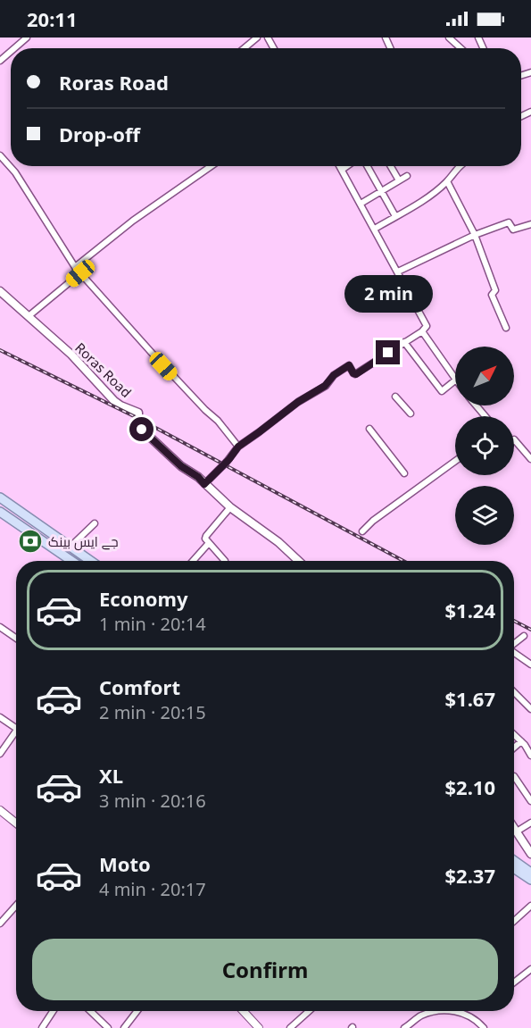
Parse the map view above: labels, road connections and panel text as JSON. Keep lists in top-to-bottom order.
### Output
{
  "streets": {
    "main road": ["Roras Road"]
  },
  "places": {
    "bank": ["جے ایس بینک"]
  },
  "north": "top right",
  "page": {
    "status": "20:11",
    "banner": ["Roras Road", "Drop-off"],
    "bubble": "2 min",
    "list": [
      {
        "name": "Economy",
        "note": "1 min · 20:14",
        "value": "$1.24"
      },
      {
        "name": "Comfort",
        "note": "2 min · 20:15",
        "value": "$1.67"
      },
      {
        "name": "XL",
        "note": "3 min · 20:16",
        "value": "$2.10"
      },
      {
        "name": "Moto",
        "note": "4 min · 20:17",
        "value": "$2.37"
      }
    ],
    "buttons": "Confirm"
  }
}
